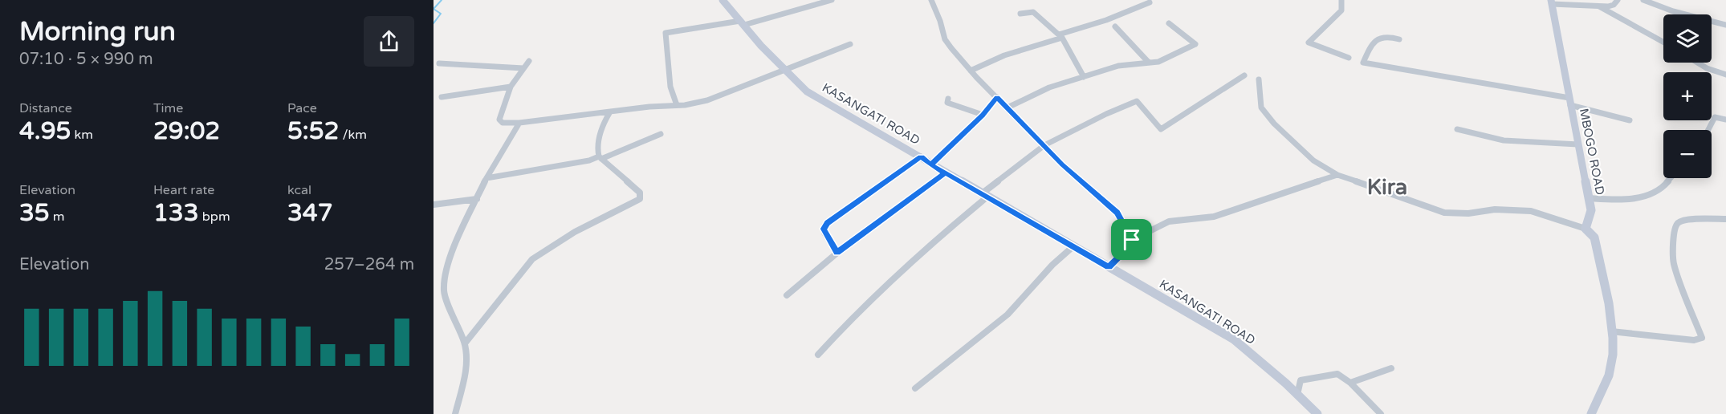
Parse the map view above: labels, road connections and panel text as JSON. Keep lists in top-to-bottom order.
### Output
{
  "streets": {
    "street": ["KASANGATI ROAD", "MBOGO ROAD"]
  },
  "districts": ["Kira"],
  "page": {
    "heading": ["Morning run", "07:10 · 5 × 990 m"],
    "map_buttons": ["+", "−"],
    "stats": [
      ["Distance", "4.95 km"],
      ["Time", "29:02"],
      ["Pace", "5:52 /km"],
      ["Elevation", "35 m"],
      ["Heart rate", "133 bpm"],
      ["kcal", "347"]
    ],
    "chart": ["Elevation", "257–264 m"]
  }
}
